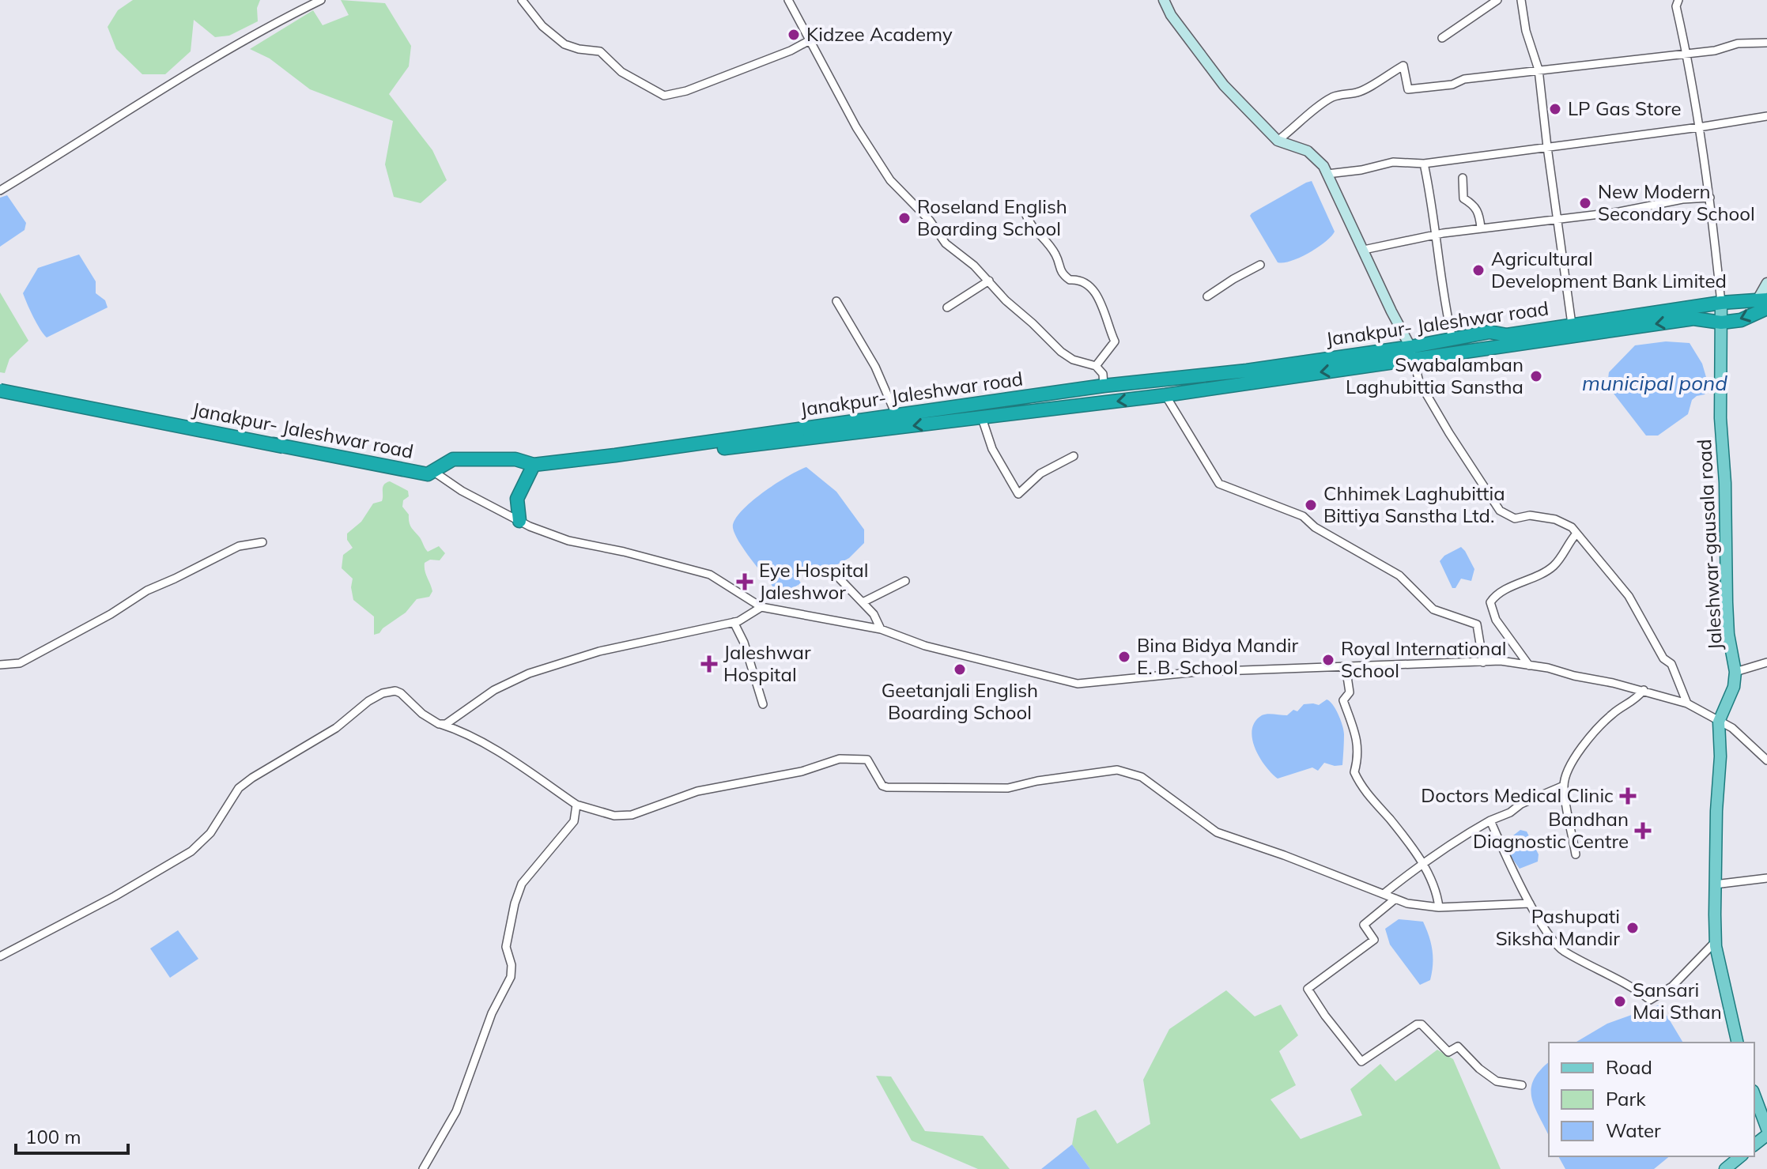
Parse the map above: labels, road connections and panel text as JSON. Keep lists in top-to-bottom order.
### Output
{
  "streets": {
    "highway": ["Janakpur- Jaleshwar road"],
    "main road": ["Jaleshwar-gausala road"]
  },
  "crossings": [
    ["Janakpur- Jaleshwar road", "Jaleshwar-gausala road"]
  ],
  "water": ["municipal pond"],
  "places": {
    "other": [
      "Kidzee Academy",
      "LP Gas Store",
      "New Modern Secondary School",
      "Roseland English Boarding School",
      "Agricultural Development Bank Limited",
      "Swabalamban Laghubittia Sanstha",
      "Chhimek Laghubittia Bittiya Sanstha Ltd.",
      "Bina Bidya Mandir E. B. School",
      "Royal International School",
      "Geetanjali English Boarding School",
      "Pashupati Siksha Mandir",
      "Sansari Mai Sthan"
    ],
    "health": [
      "Eye Hospital Jaleshwor",
      "Jaleshwar Hospital",
      "Doctors Medical Clinic",
      "Bandhan Diagnostic Centre"
    ]
  },
  "legend": ["Road", "Park", "Water"],
  "scale_bar": "100 m"
}
